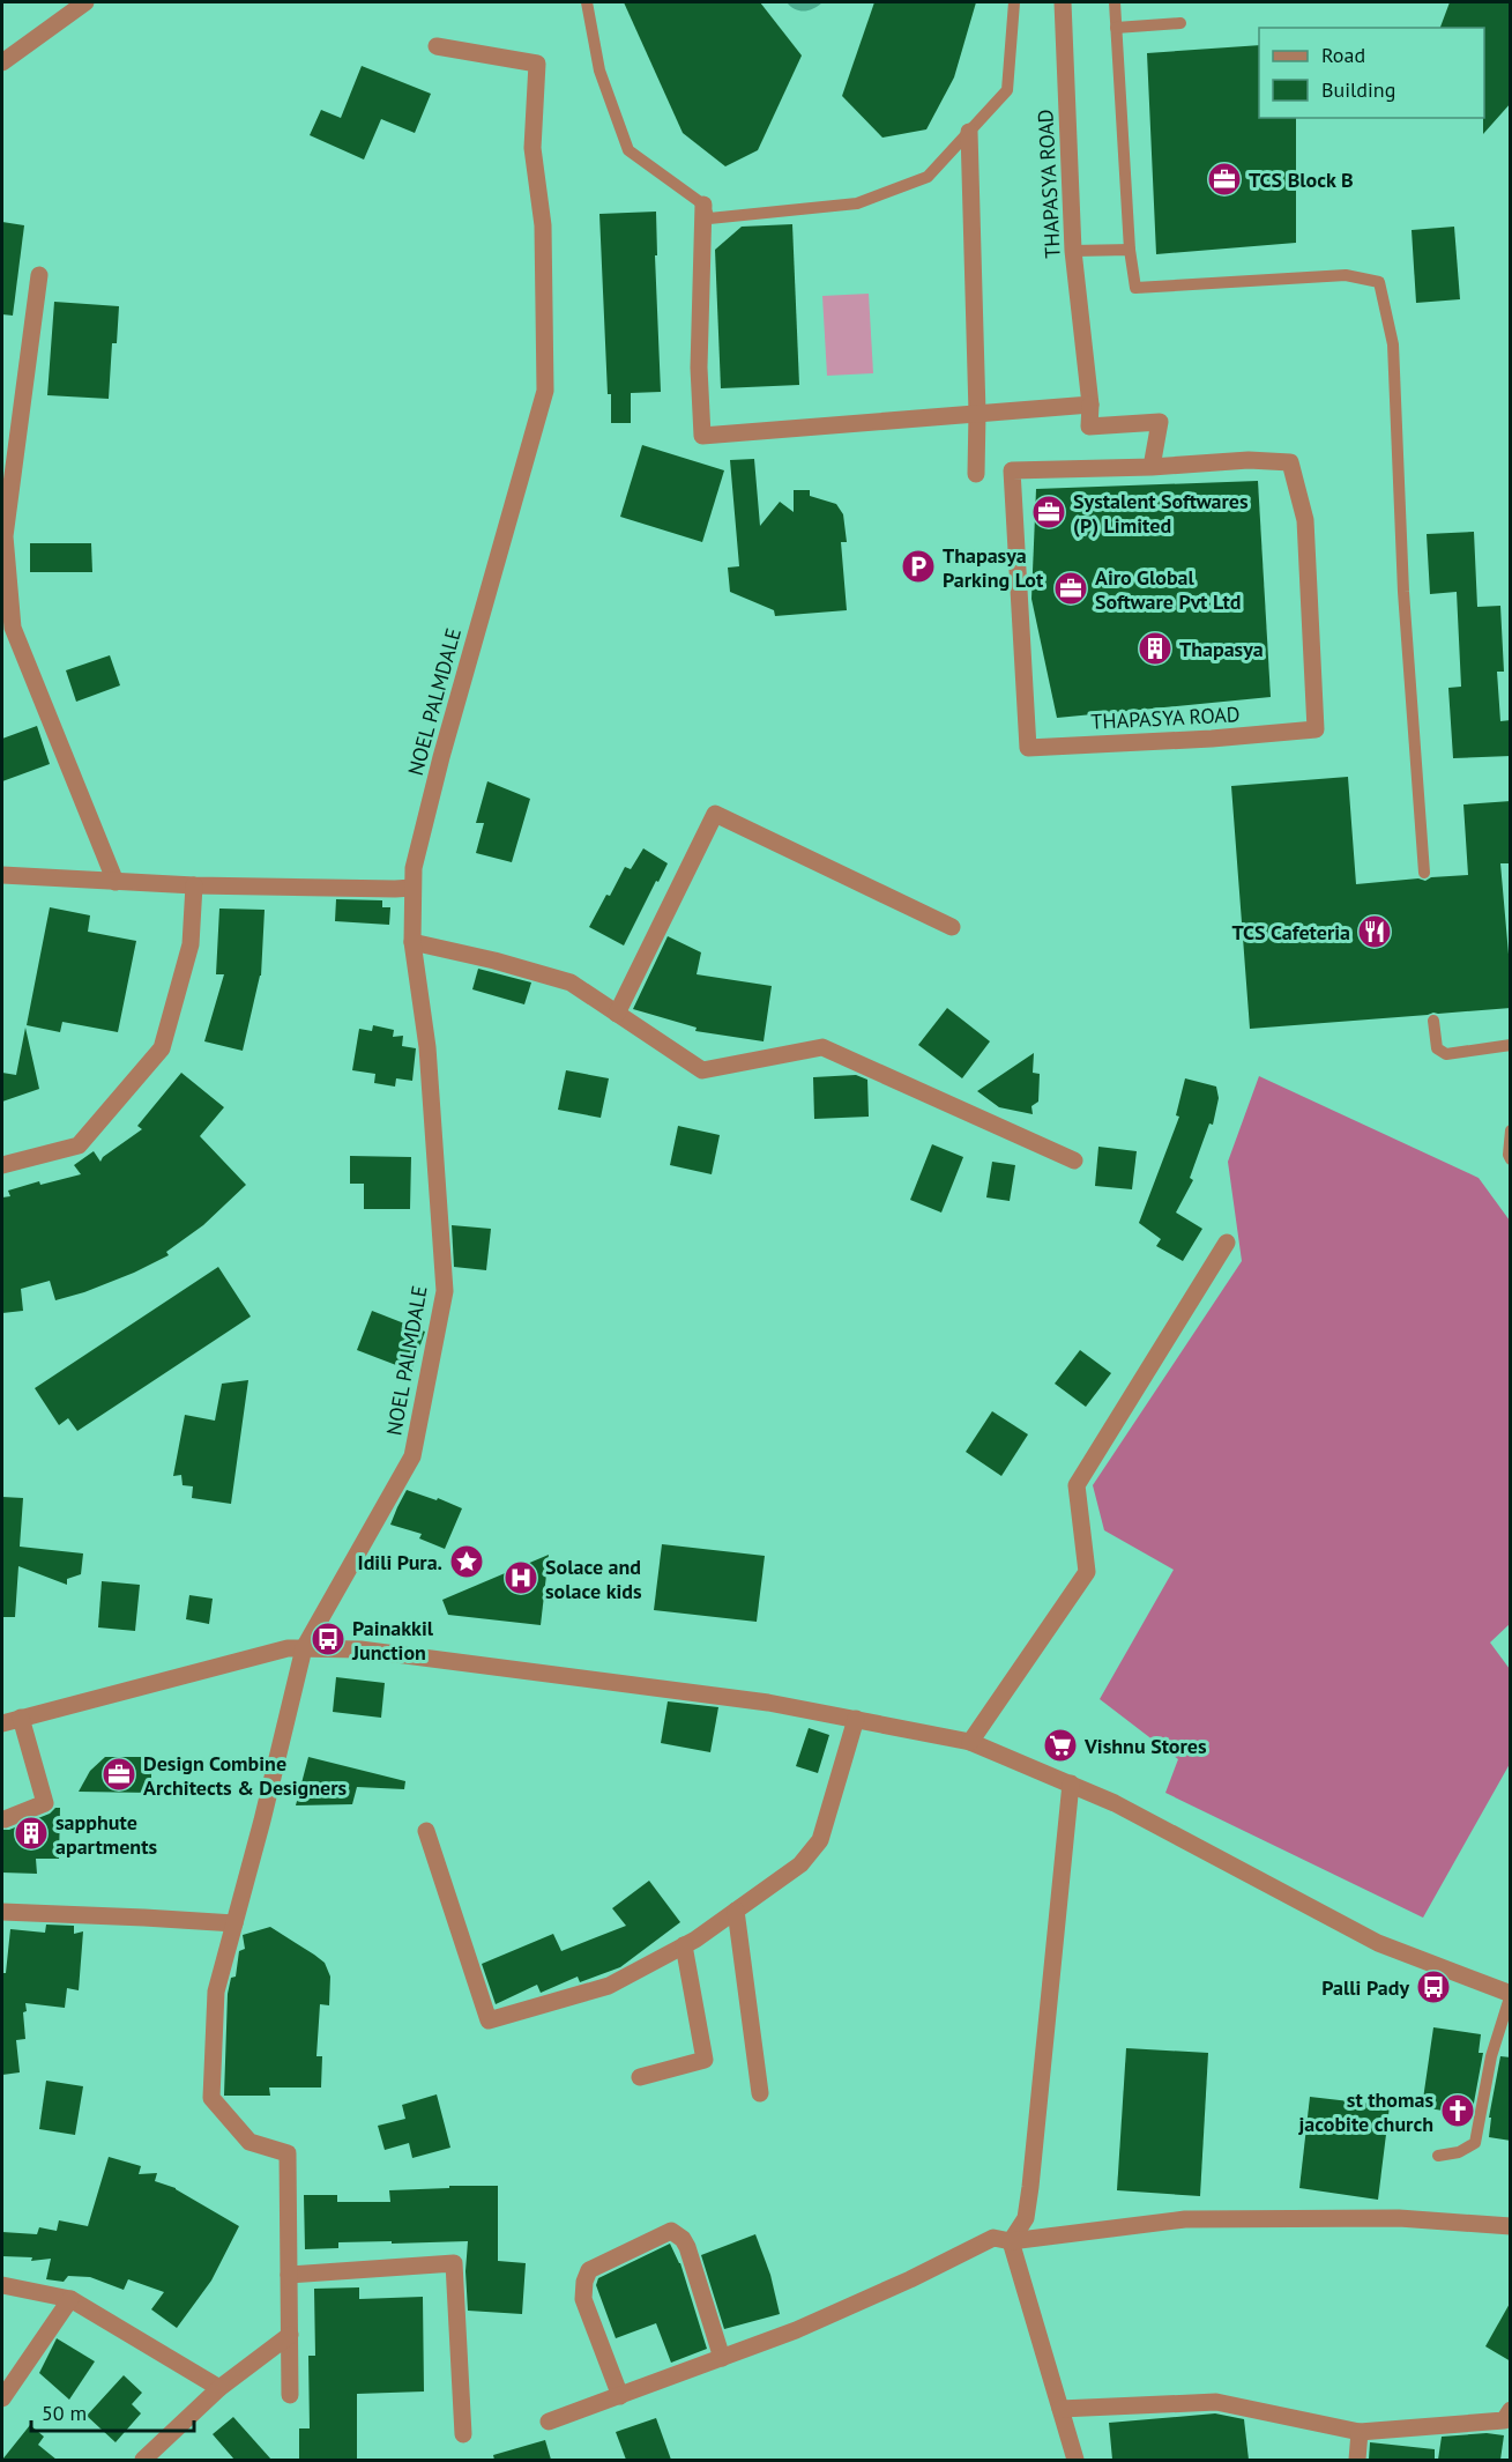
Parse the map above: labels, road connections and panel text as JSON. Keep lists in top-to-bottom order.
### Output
{
  "streets": {
    "street": ["THAPASYA ROAD", "NOEL PALMDALE"]
  },
  "places": {
    "office": [
      "TCS Block B",
      "Systalent Softwares (P) Limited",
      "Airo Global Software Pvt Ltd",
      "Design Combine Architects & Designers"
    ],
    "parking": ["Thapasya Parking Lot"],
    "building": ["Thapasya", "sapphute apartments"],
    "restaurant": ["TCS Cafeteria"],
    "place": ["Idili Pura."],
    "hospital": ["Solace and solace kids"],
    "bus stop": ["Painakkil Junction", "Palli Pady"],
    "supermarket": ["Vishnu Stores"],
    "church": ["st thomas jacobite church"]
  },
  "legend": ["Road", "Building"],
  "scale_bar": "50 m"
}
